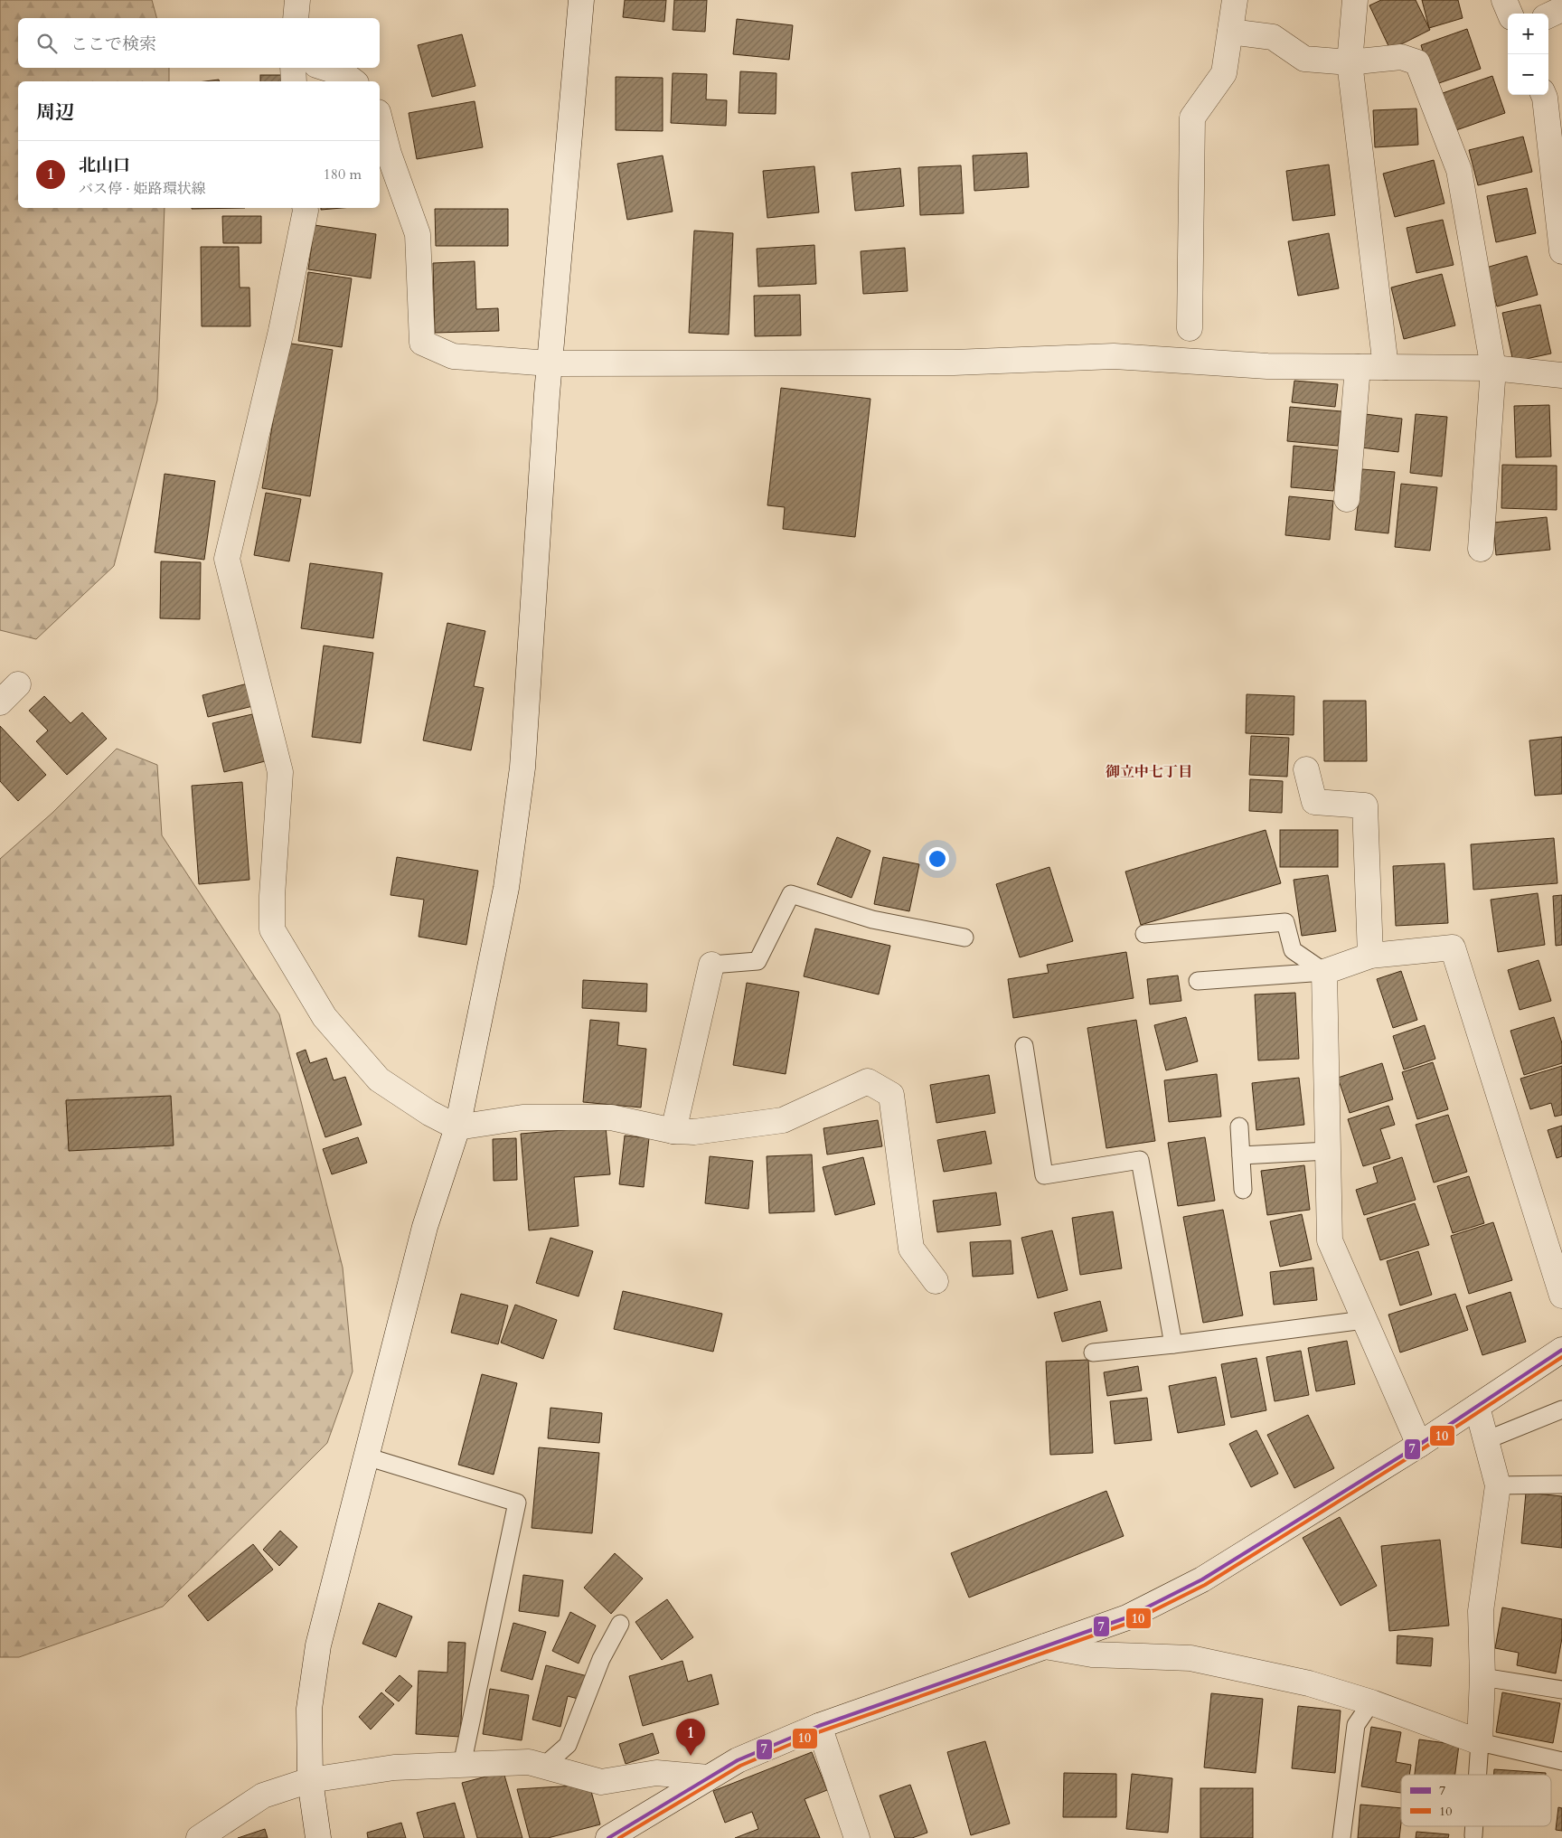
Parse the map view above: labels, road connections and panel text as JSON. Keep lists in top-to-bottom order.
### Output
{
  "districts": ["御立中七丁目"],
  "lines": ["transit line 7", "transit line 10"],
  "legend": ["7", "10"],
  "page": {
    "map_buttons": ["+", "−"],
    "search": "ここで検索",
    "heading": "周辺",
    "list": [
      {
        "mark": "1",
        "name": "北山口",
        "note": "バス停 · 姫路環状線",
        "value": "180 m"
      }
    ],
    "pins": "1"
  }
}
